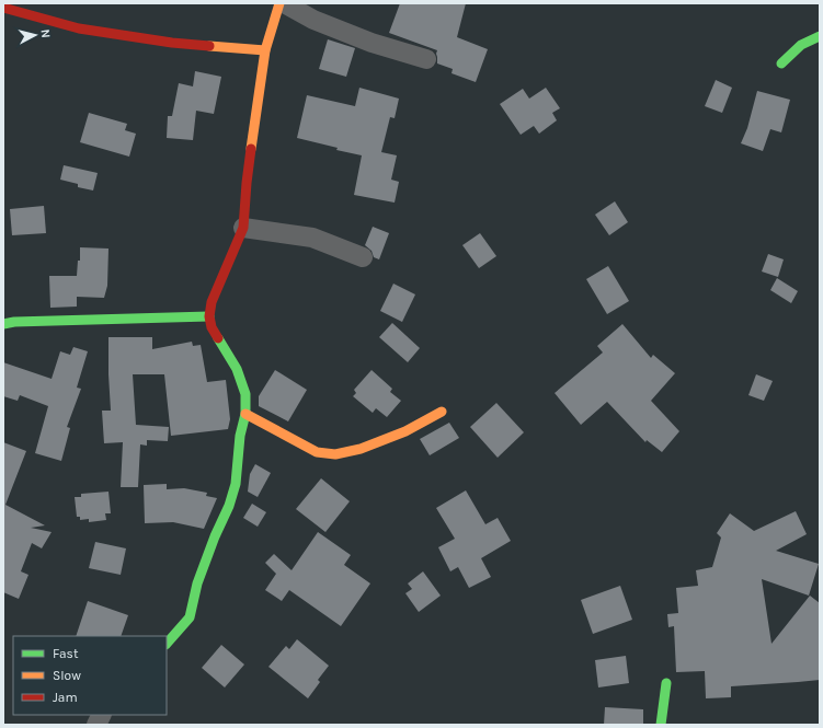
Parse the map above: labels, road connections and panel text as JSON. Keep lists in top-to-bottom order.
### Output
{
  "legend": ["Fast", "Slow", "Jam"],
  "north": "right"
}
